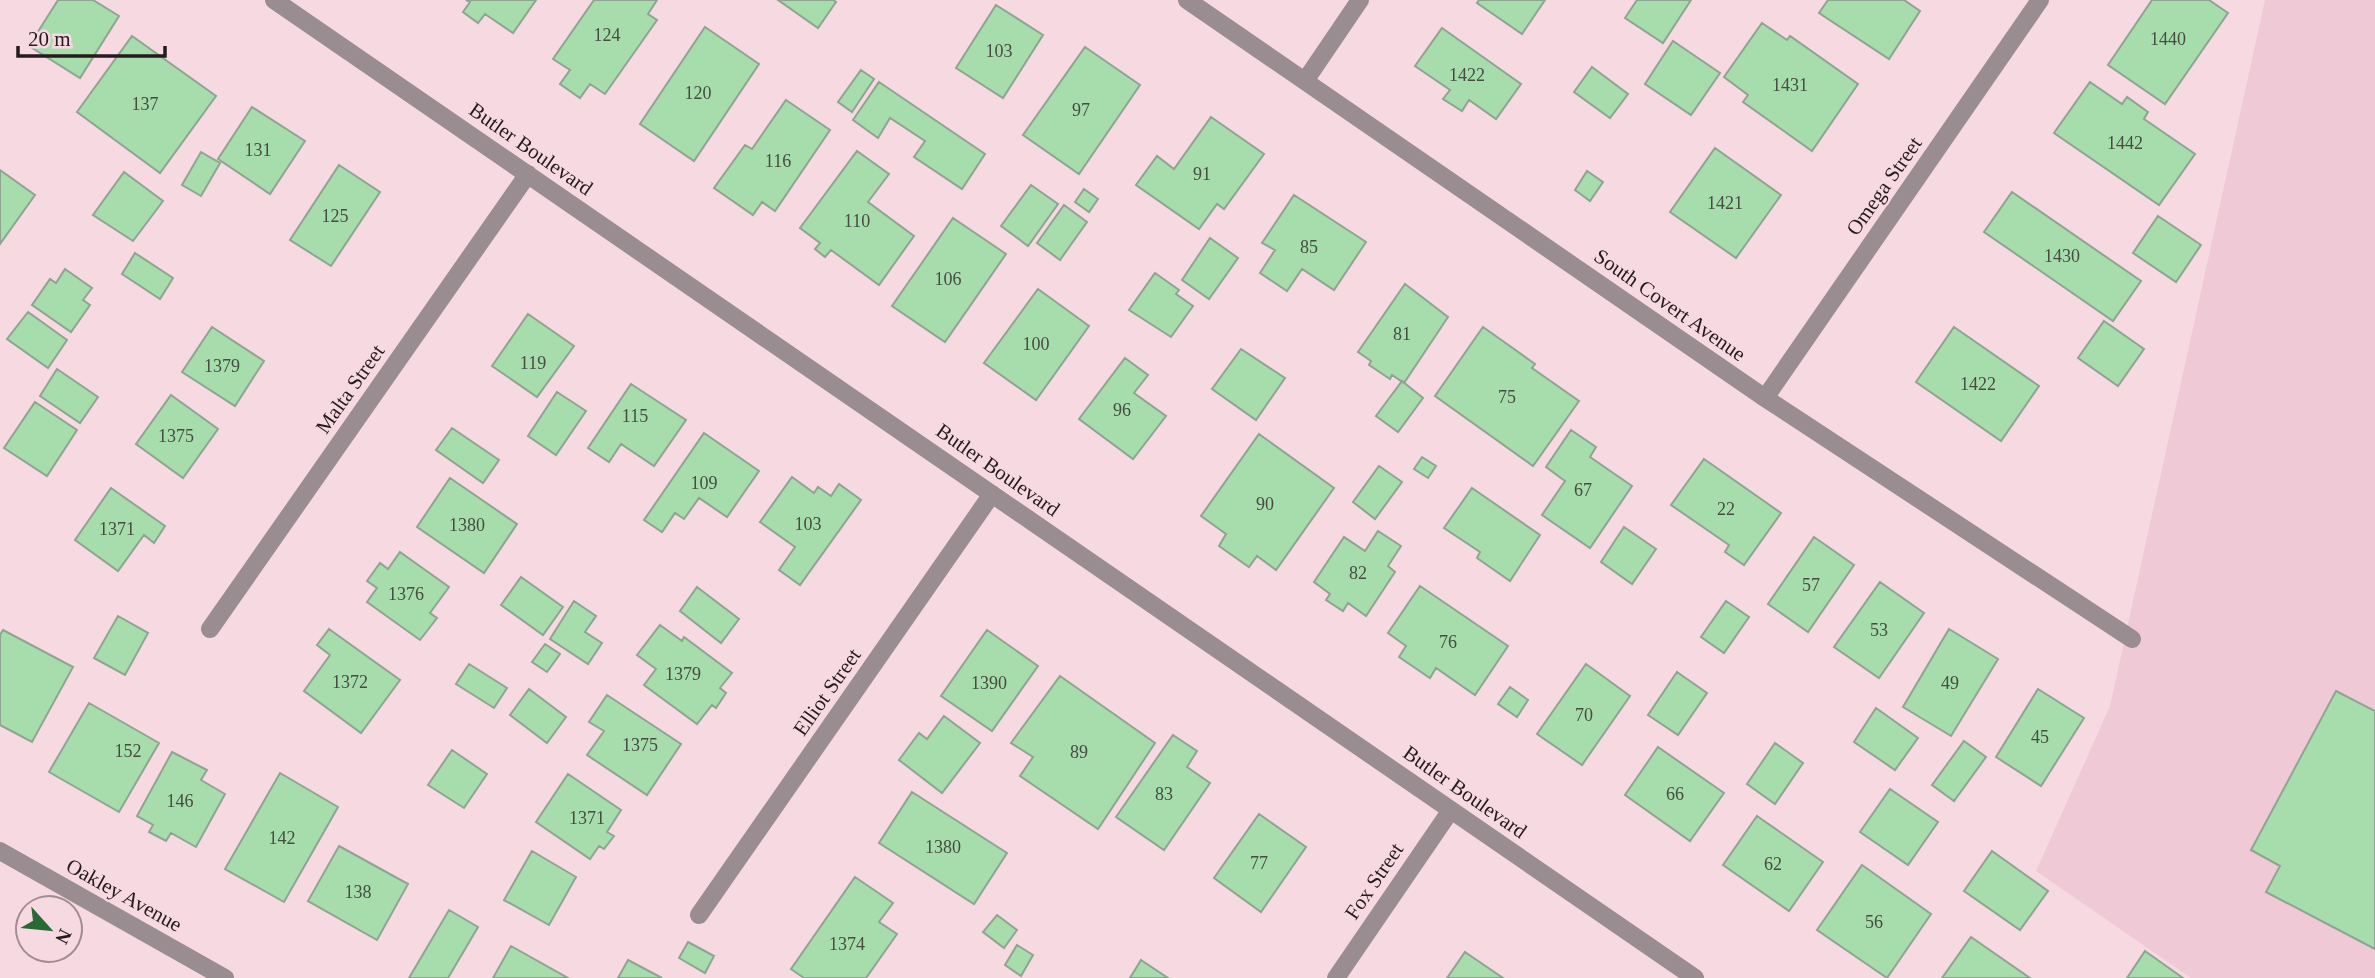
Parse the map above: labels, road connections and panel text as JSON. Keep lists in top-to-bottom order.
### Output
{
  "streets": {
    "street": [
      "Butler Boulevard",
      "Omega Street",
      "South Covert Avenue",
      "Malta Street",
      "Elliot Street",
      "Fox Street",
      "Oakley Avenue"
    ]
  },
  "crossings": [
    ["Butler Boulevard", "Malta Street"],
    ["Butler Boulevard", "Elliot Street"],
    ["Butler Boulevard", "Fox Street"],
    ["Omega Street", "South Covert Avenue"]
  ],
  "house_numbers": [
    "124",
    "1440",
    "103",
    "1422",
    "1431",
    "120",
    "137",
    "97",
    "1442",
    "131",
    "116",
    "91",
    "1421",
    "125",
    "110",
    "85",
    "1430",
    "106",
    "81",
    "100",
    "119",
    "1379",
    "1422",
    "75",
    "96",
    "115",
    "1375",
    "109",
    "67",
    "90",
    "22",
    "103",
    "1380",
    "1371",
    "82",
    "57",
    "1376",
    "53",
    "76",
    "1379",
    "1372",
    "1390",
    "49",
    "70",
    "45",
    "1375",
    "152",
    "89",
    "83",
    "66",
    "146",
    "1371",
    "142",
    "1380",
    "77",
    "62",
    "138",
    "56",
    "1374"
  ],
  "scale_bar": "20 m",
  "north": "bottom right"
}
